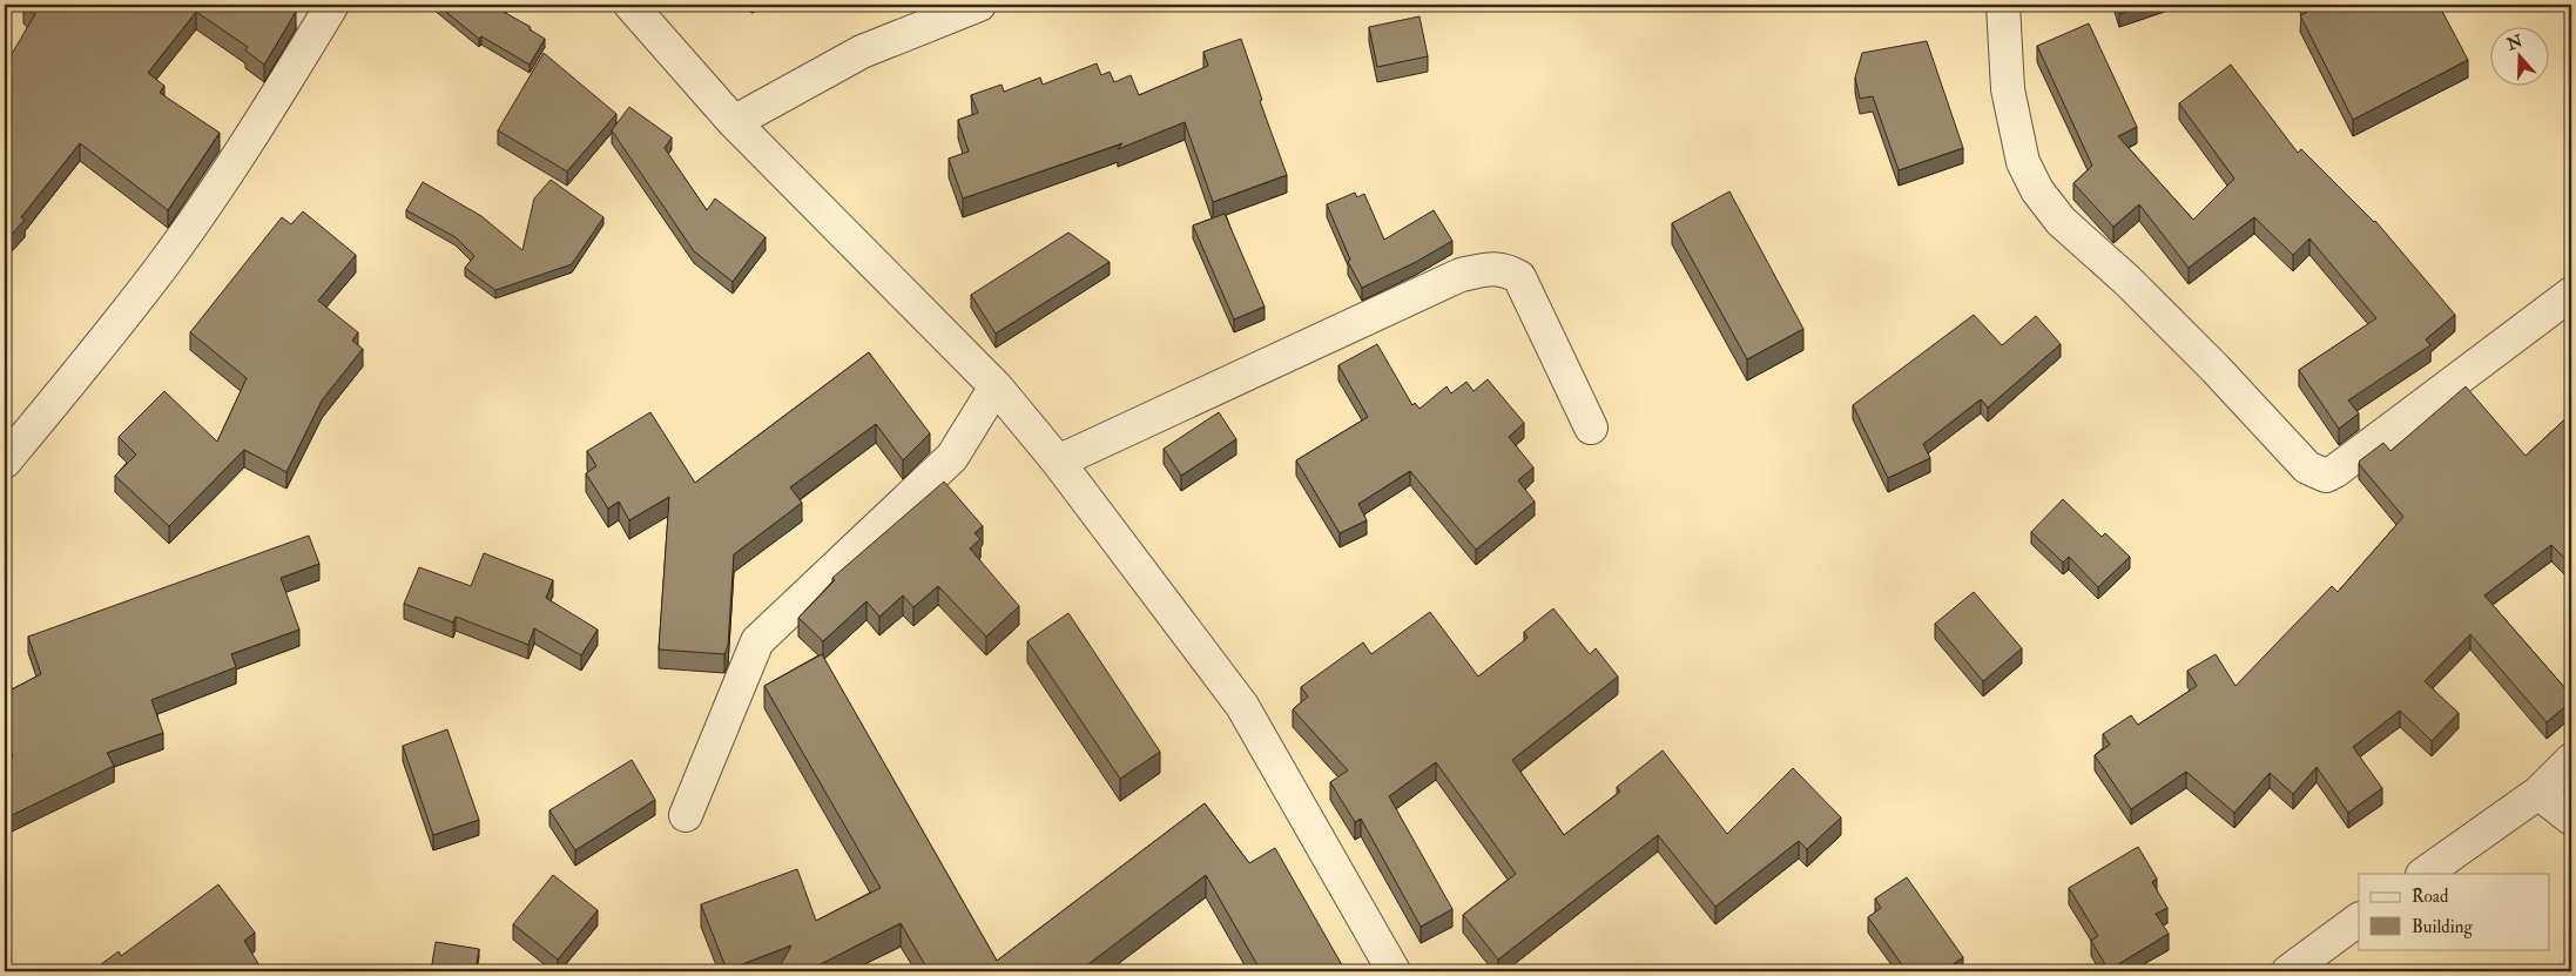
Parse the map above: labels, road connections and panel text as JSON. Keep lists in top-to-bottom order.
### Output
{
  "legend": ["Road", "Building"],
  "north": "top"
}
